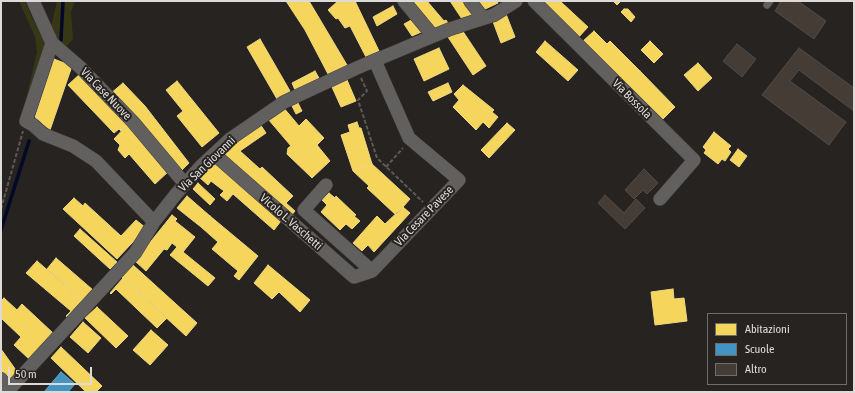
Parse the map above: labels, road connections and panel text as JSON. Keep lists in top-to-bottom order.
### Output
{
  "streets": {
    "street": [
      "Via Case Nuove",
      "Via Bossola",
      "Via San Giovanni",
      "Via Cesare Pavese",
      "Vicolo L. Vaschetti"
    ]
  },
  "crossings": [
    ["Via Case Nuove", "Via San Giovanni"],
    ["Via San Giovanni", "Via Cesare Pavese"],
    ["Via San Giovanni", "Vicolo L. Vaschetti"],
    ["Via Cesare Pavese", "Vicolo L. Vaschetti"]
  ],
  "legend": ["Abitazioni", "Scuole", "Altro"],
  "scale_bar": "50 m"
}
